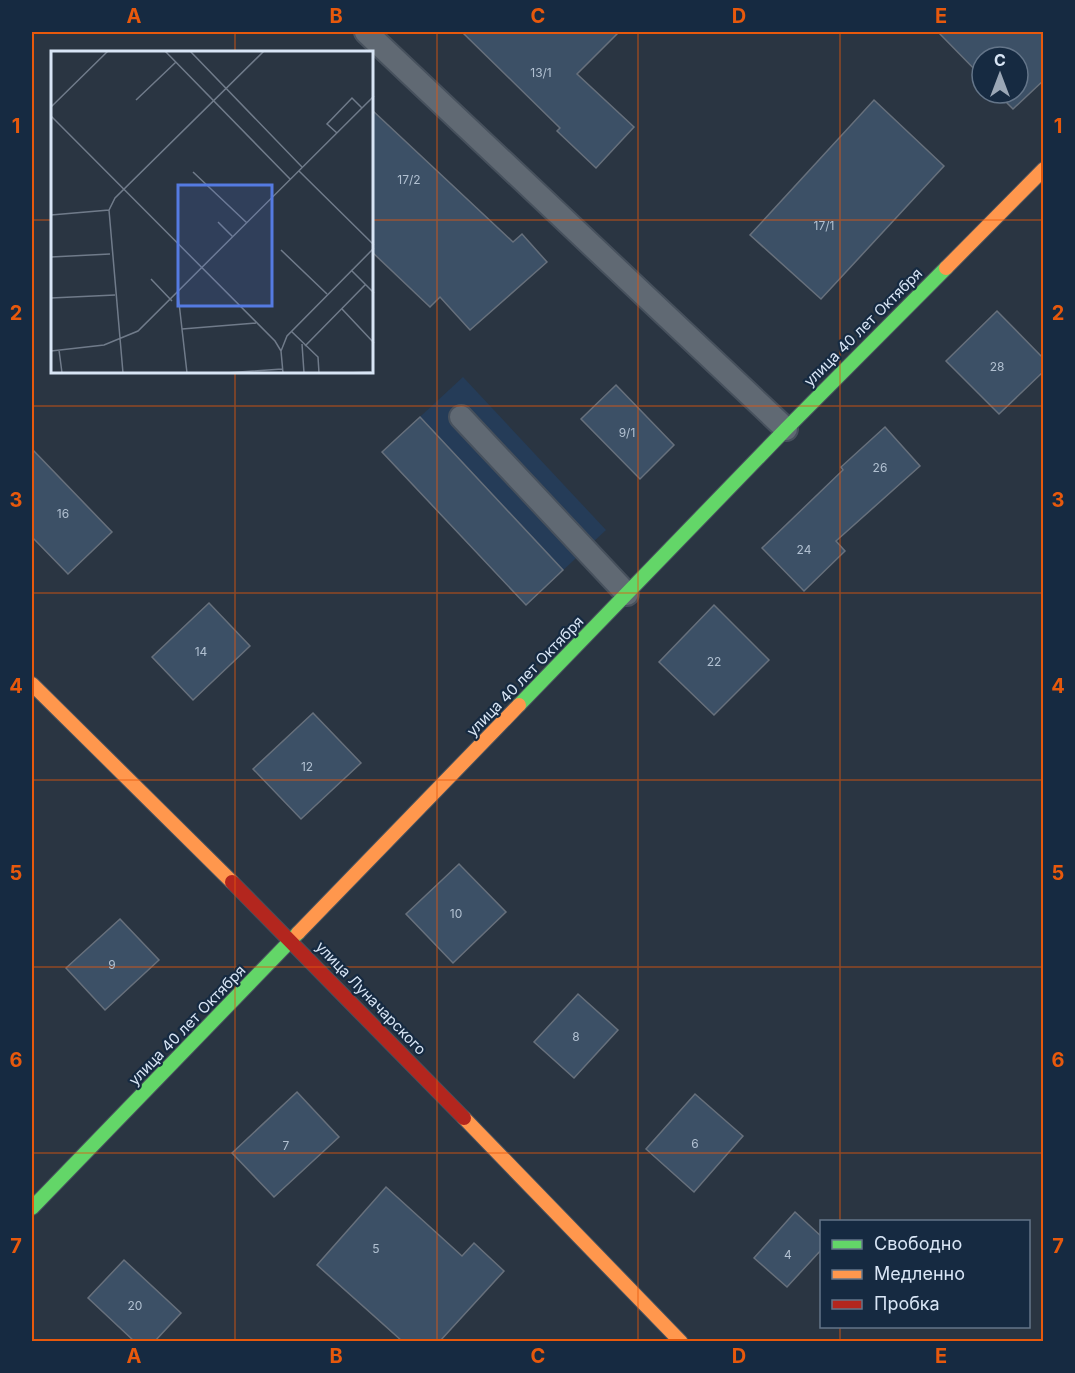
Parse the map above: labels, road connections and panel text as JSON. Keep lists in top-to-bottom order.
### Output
{
  "streets": {
    "main road": ["улица 40 лет Октября", "улица Луначарского"]
  },
  "crossings": [
    ["улица 40 лет Октября", "улица Луначарского"]
  ],
  "house_numbers": [
    "13/1",
    "17/2",
    "17/1",
    "28",
    "9/1",
    "26",
    "16",
    "24",
    "14",
    "22",
    "12",
    "10",
    "9",
    "8",
    "6",
    "7",
    "5",
    "4",
    "20"
  ],
  "legend": ["Свободно", "Медленно", "Пробка"],
  "north": "top",
  "grid": {
    "columns": [
      "A",
      "B",
      "C",
      "D",
      "E"
    ],
    "rows": [
      "1",
      "2",
      "3",
      "4",
      "5",
      "6",
      "7"
    ]
  }
}
